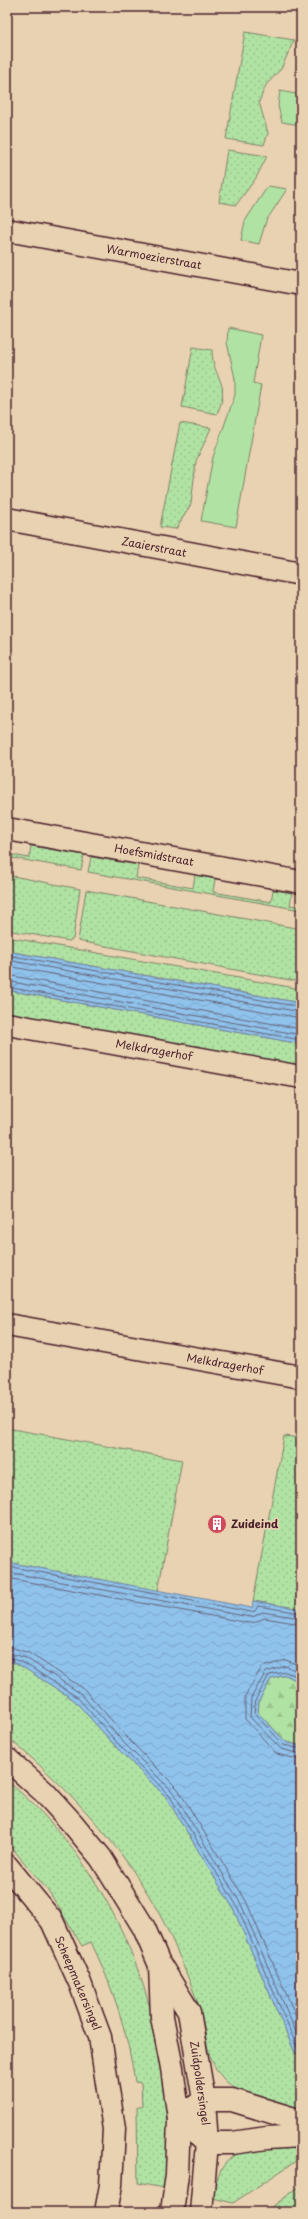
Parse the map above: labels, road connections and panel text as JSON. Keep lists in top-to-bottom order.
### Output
{
  "streets": {
    "street": [
      "Warmoezierstraat",
      "Zaaierstraat",
      "Hoefsmidstraat",
      "Melkdragerhof",
      "Scheepmakersingel",
      "Zuidpoldersingel"
    ]
  },
  "places": {
    "building": ["Zuideind"]
  }
}
